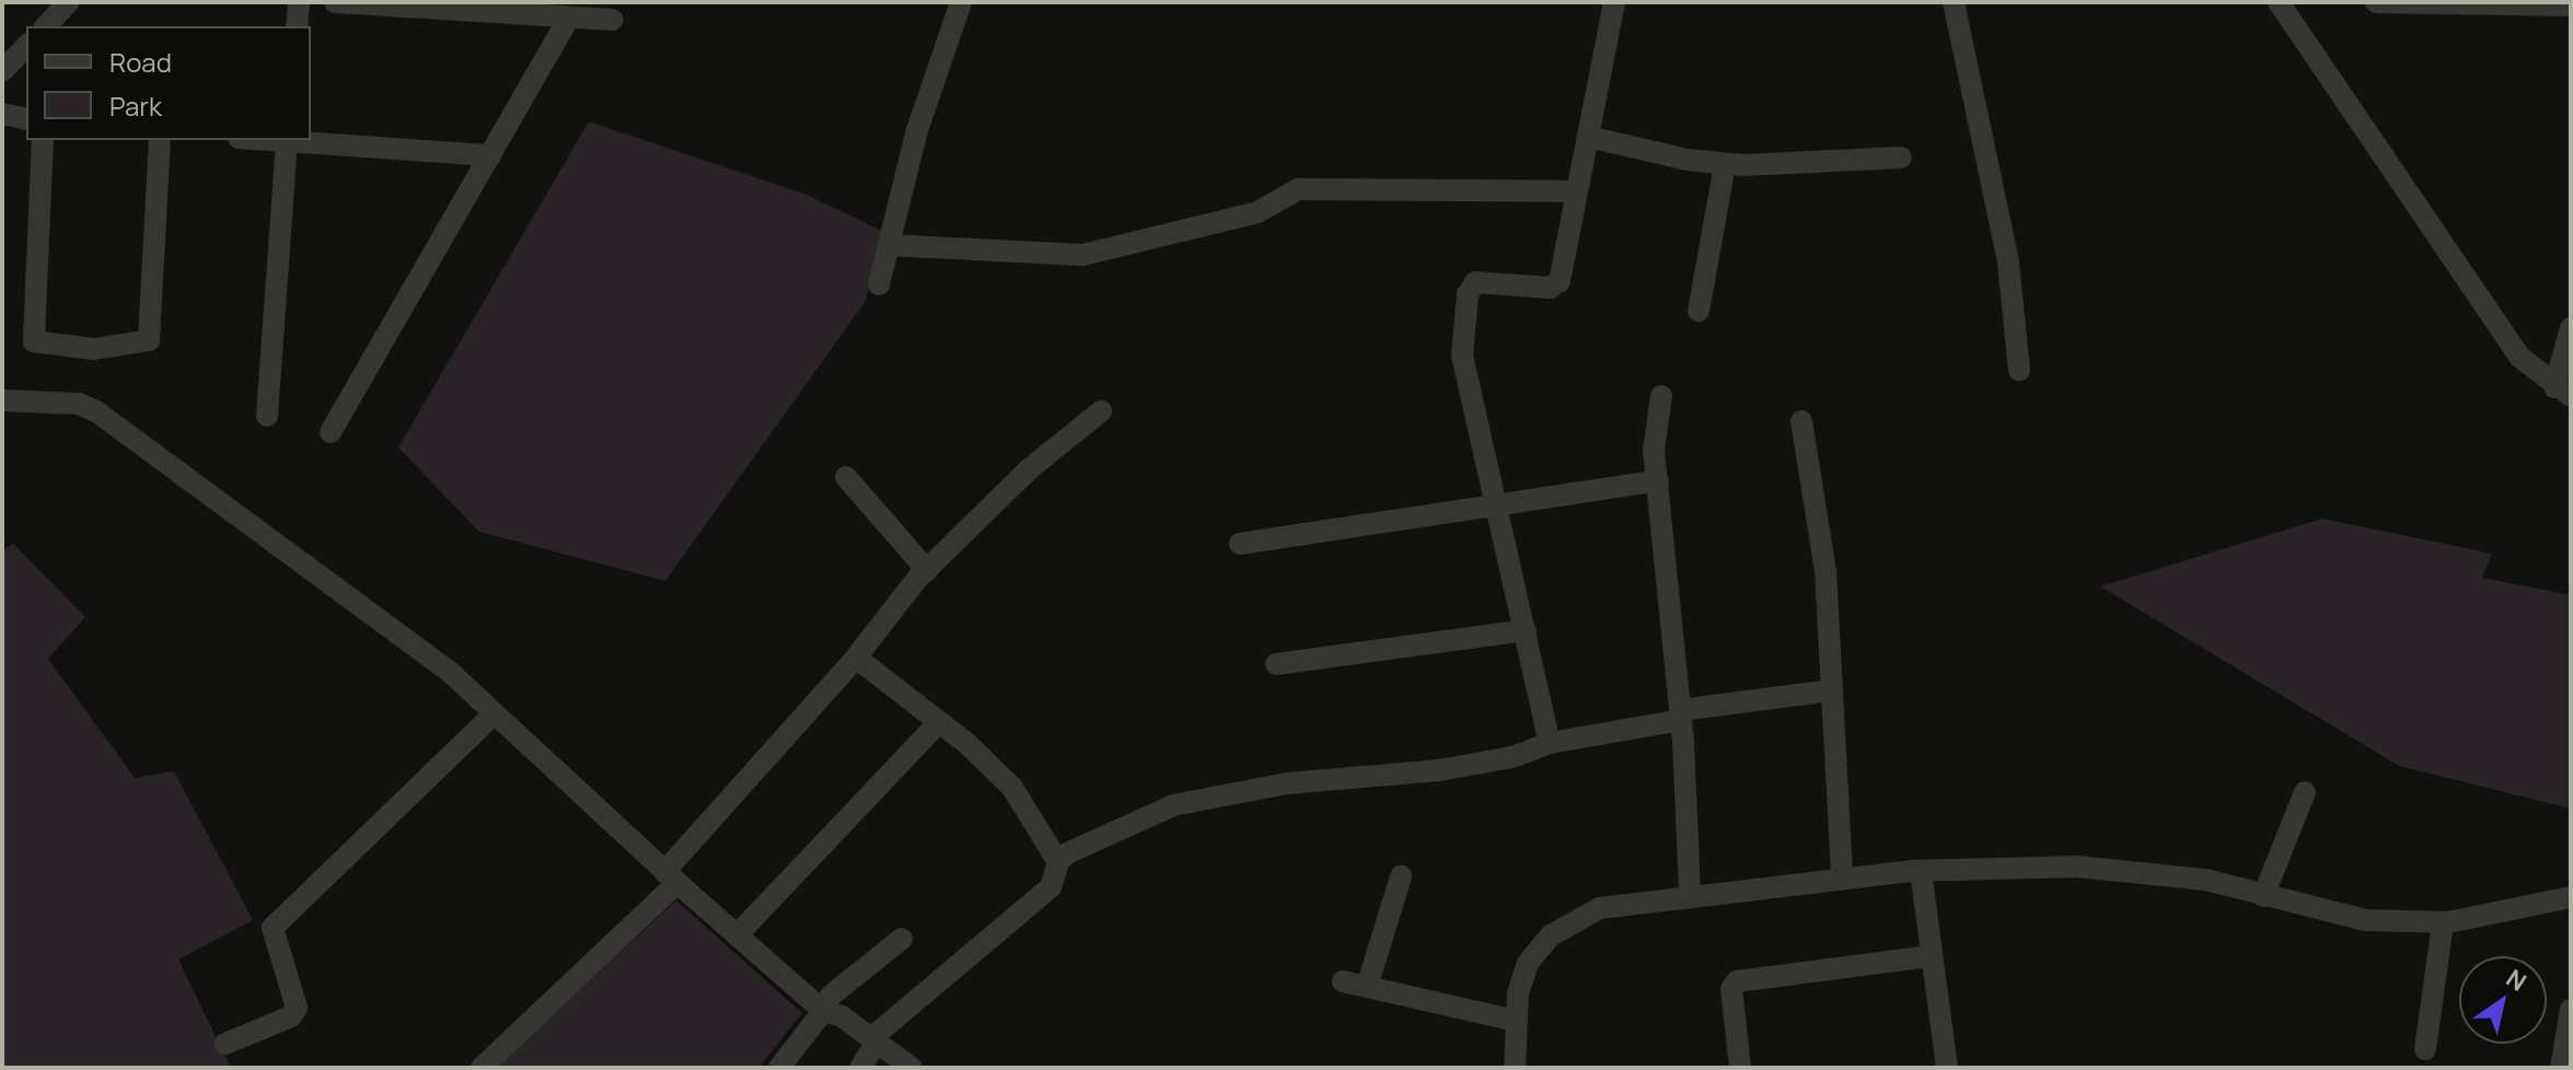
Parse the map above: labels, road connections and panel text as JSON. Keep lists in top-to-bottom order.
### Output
{
  "legend": ["Road", "Park"],
  "north": "top right"
}
